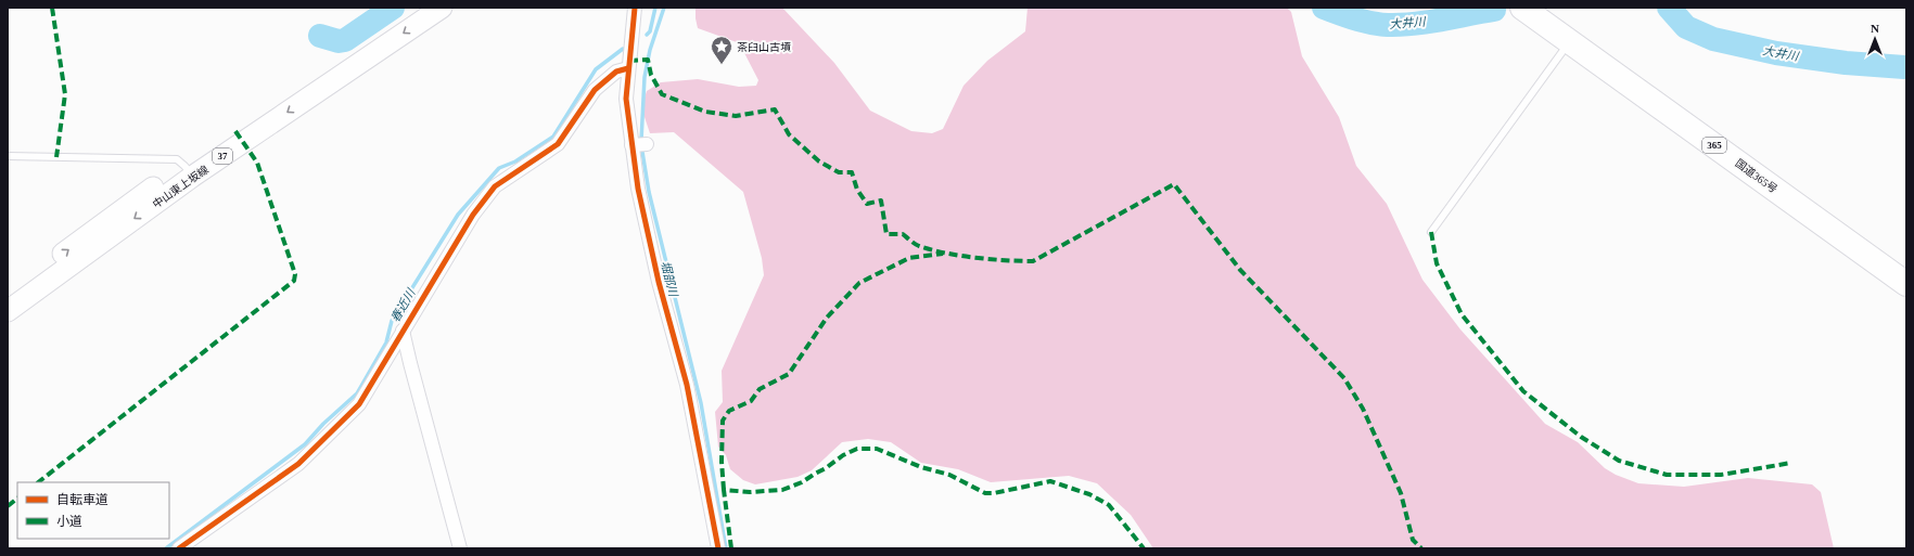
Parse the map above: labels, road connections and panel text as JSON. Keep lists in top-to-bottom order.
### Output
{
  "streets": {
    "highway": ["365", "国道365号"],
    "main road": ["37", "中山東上坂線"]
  },
  "water": ["大井川", "堀部川", "春近川"],
  "places": {
    "place": ["茶臼山古墳"]
  },
  "legend": ["自転車道", "小道"],
  "north": "top"
}
